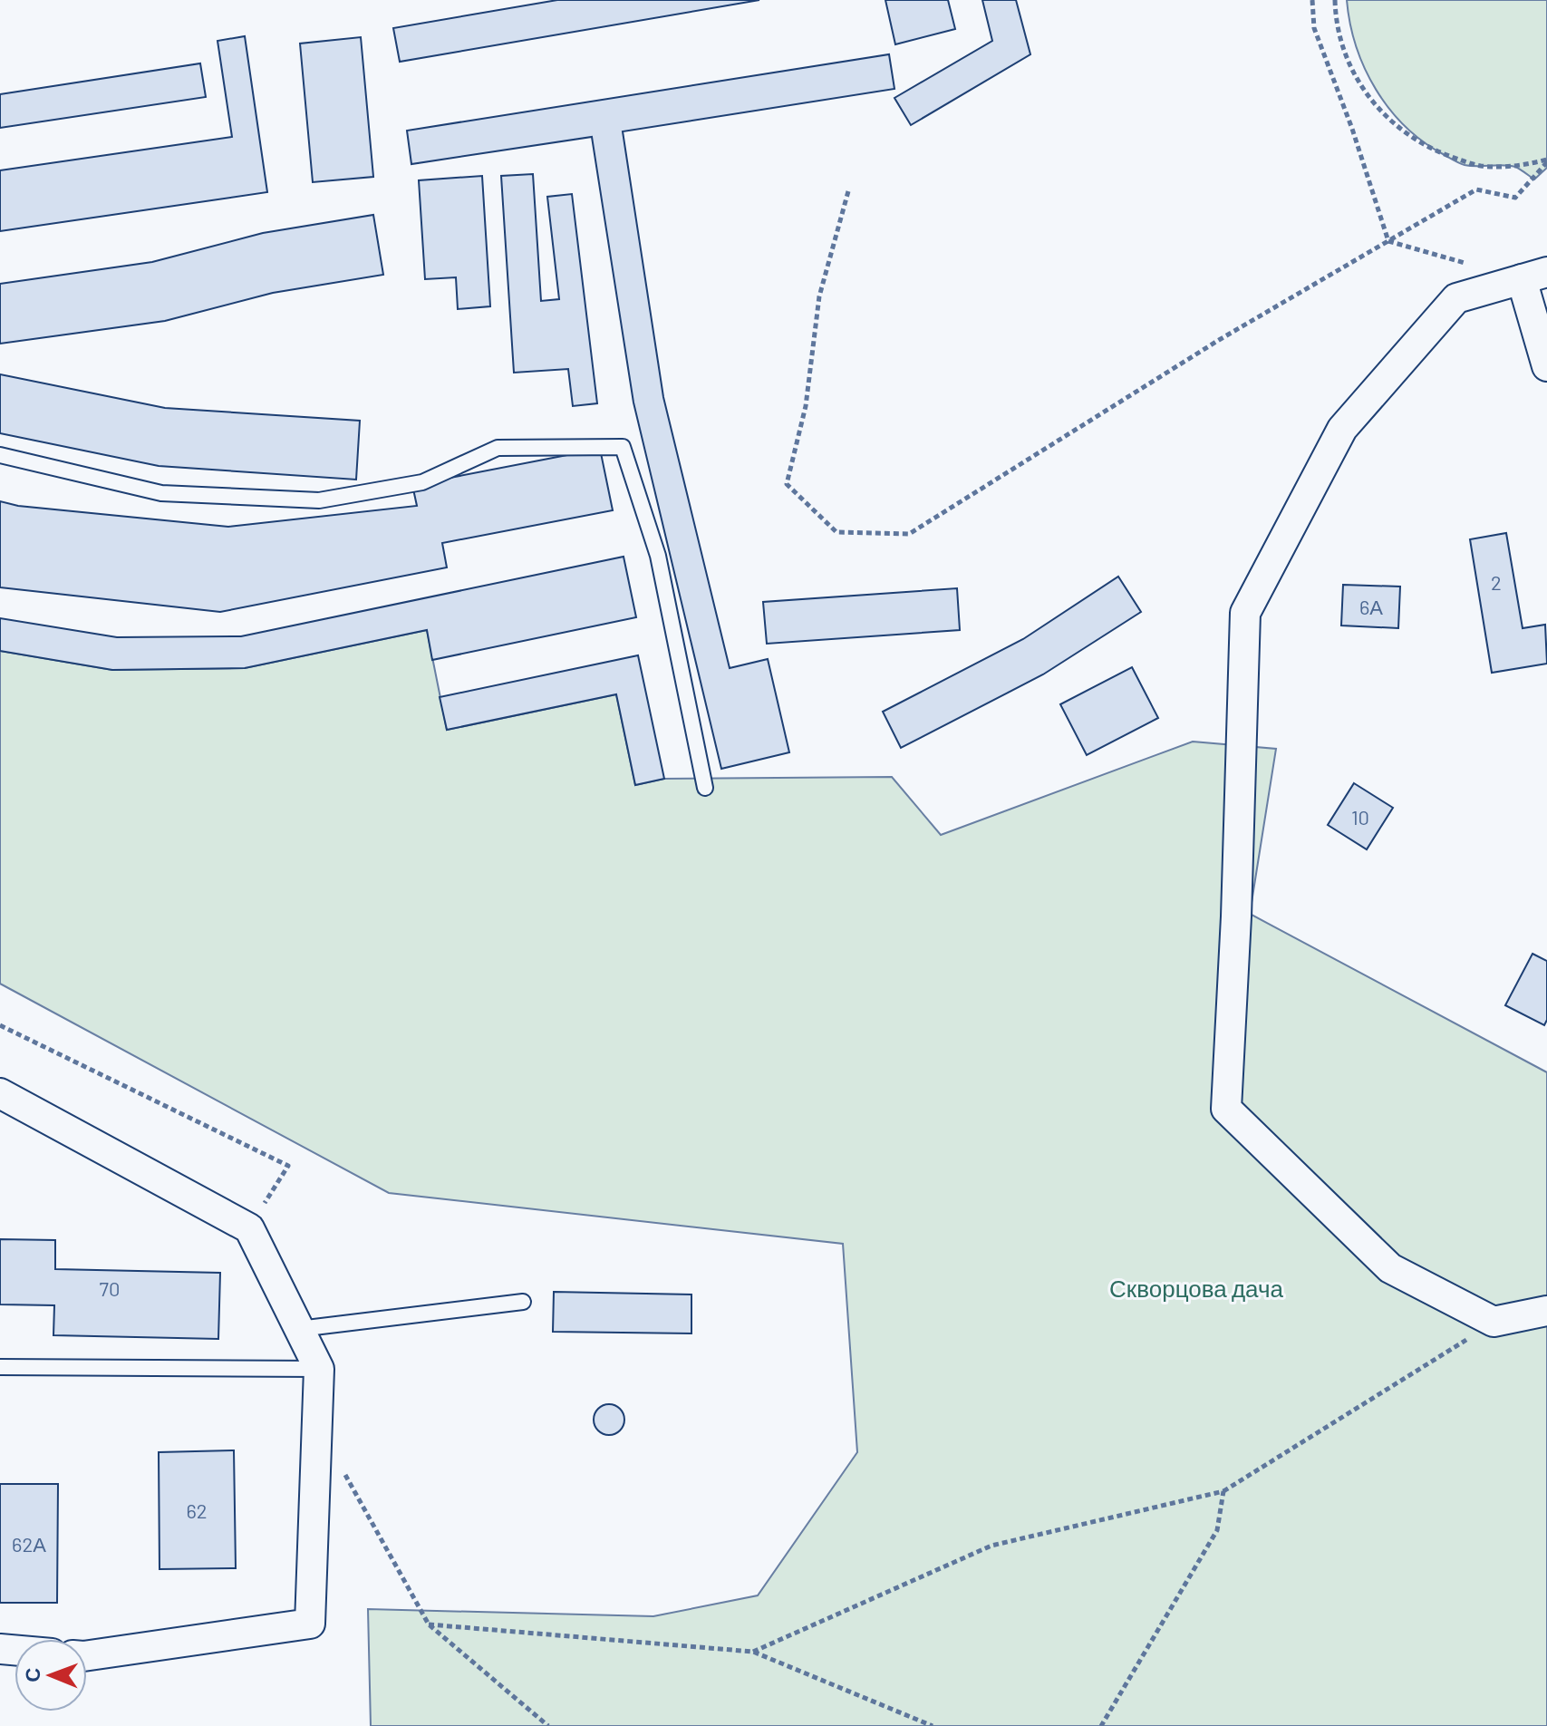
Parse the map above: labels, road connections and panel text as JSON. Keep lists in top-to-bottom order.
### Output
{
  "parks": ["Скворцова дача"],
  "house_numbers": [
    "2",
    "6А",
    "10",
    "70",
    "62",
    "62А"
  ],
  "north": "left"
}
